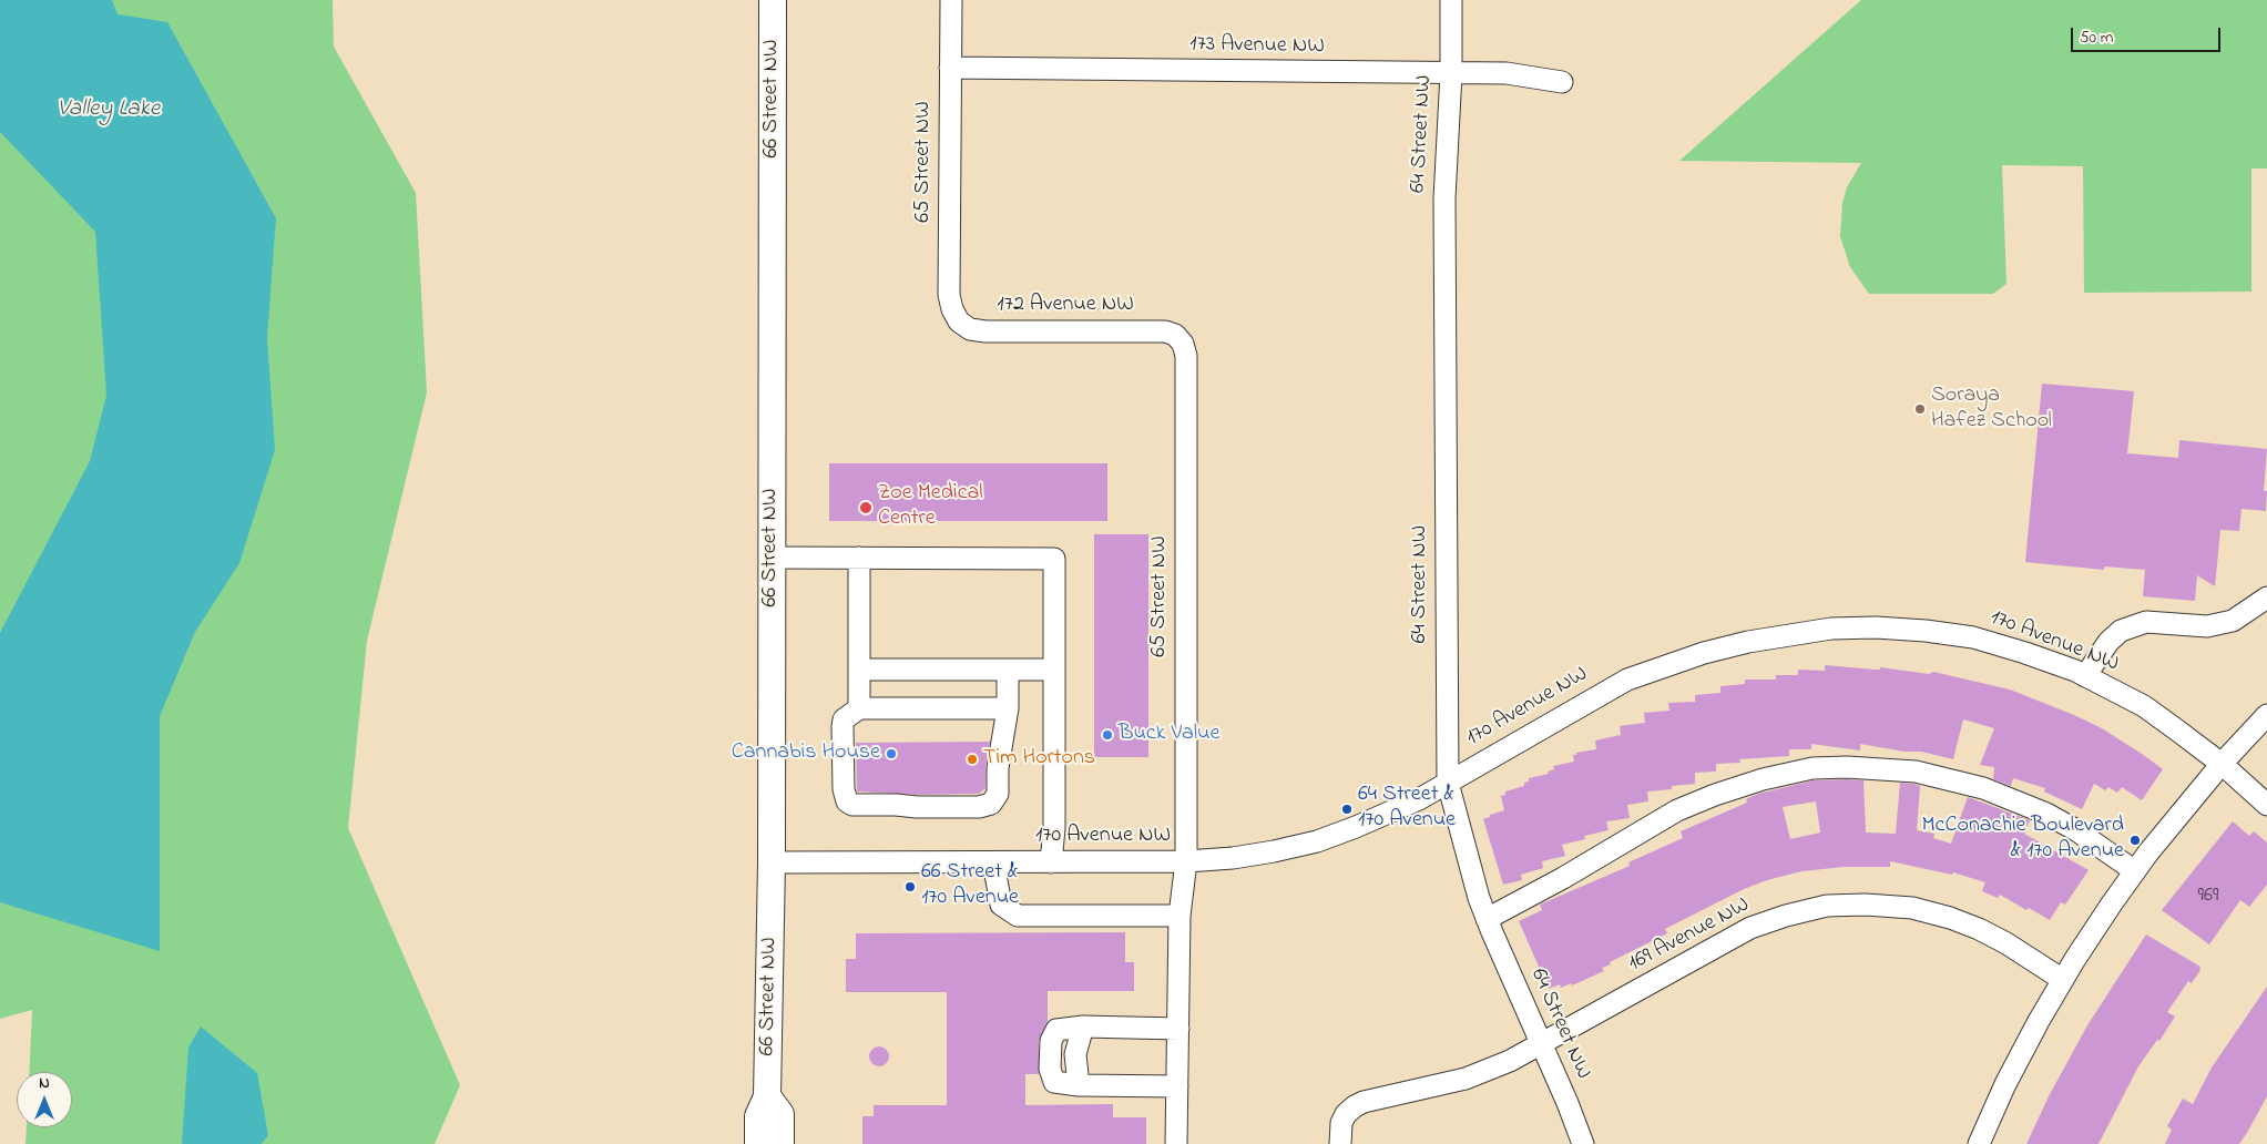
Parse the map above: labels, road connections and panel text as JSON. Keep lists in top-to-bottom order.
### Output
{
  "streets": {
    "main road": ["66 Street NW"],
    "street": [
      "173 Avenue NW",
      "64 Street NW",
      "65 Street NW",
      "172 Avenue NW",
      "170 Avenue NW",
      "169 Avenue NW"
    ]
  },
  "crossings": [
    ["173 Avenue NW", "64 Street NW"],
    ["173 Avenue NW", "65 Street NW"],
    ["66 Street NW", "170 Avenue NW"],
    ["64 Street NW", "170 Avenue NW"],
    ["64 Street NW", "169 Avenue NW"],
    ["65 Street NW", "172 Avenue NW"],
    ["65 Street NW", "170 Avenue NW"]
  ],
  "water": ["Valley Lake"],
  "places": [
    "Soraya Hafez School",
    "Zoe Medical Centre",
    "Buck Value",
    "Cannabis House",
    "Tim Hortons",
    "64 Street & 170 Avenue",
    "McConachie Boulevard & 170 Avenue",
    "66 Street & 170 Avenue"
  ],
  "house_numbers": ["969"],
  "scale_bar": "50 m",
  "north": "top"
}
